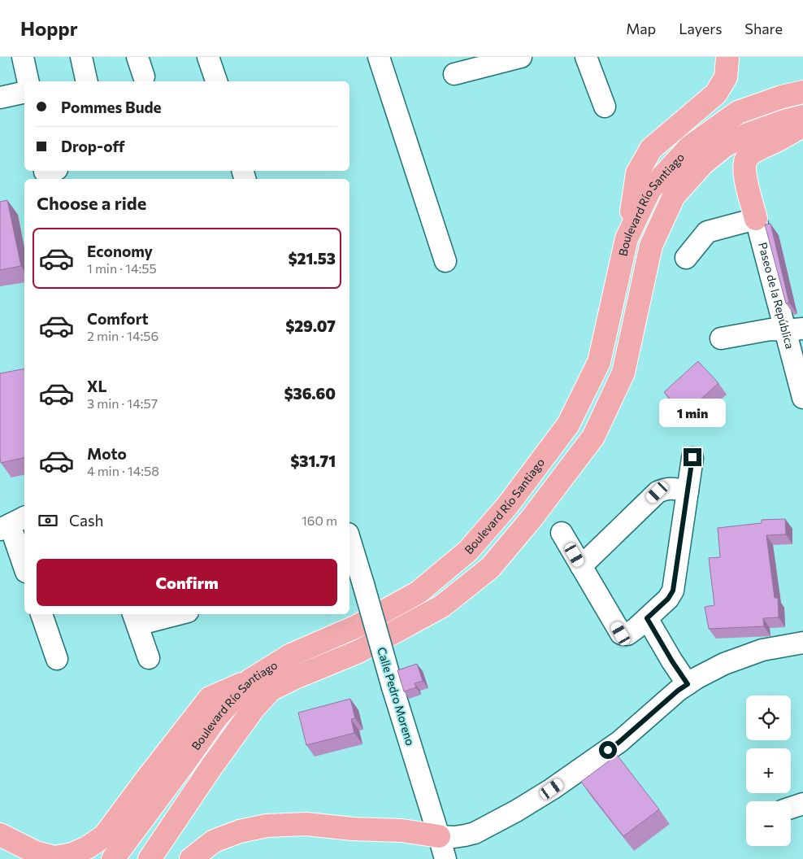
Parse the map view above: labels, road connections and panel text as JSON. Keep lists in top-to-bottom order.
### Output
{
  "streets": {
    "main road": ["Boulevard Río Santiago"],
    "street": ["Paseo de la República", "Calle Pedro Moreno"]
  },
  "page": {
    "header": "Hoppr",
    "nav": ["Map", "Layers", "Share"],
    "banner": ["Pommes Bude", "Drop-off"],
    "heading": "Choose a ride",
    "list": [
      {
        "name": "Economy",
        "note": "1 min · 14:55",
        "value": "$21.53"
      },
      {
        "name": "Comfort",
        "note": "2 min · 14:56",
        "value": "$29.07"
      },
      {
        "name": "XL",
        "note": "3 min · 14:57",
        "value": "$36.60"
      },
      {
        "name": "Moto",
        "note": "4 min · 14:58",
        "value": "$31.71"
      }
    ],
    "bubble": "1 min",
    "pay": ["Cash", "160 m"],
    "buttons": "Confirm",
    "map_buttons": ["+", "−"]
  }
}
